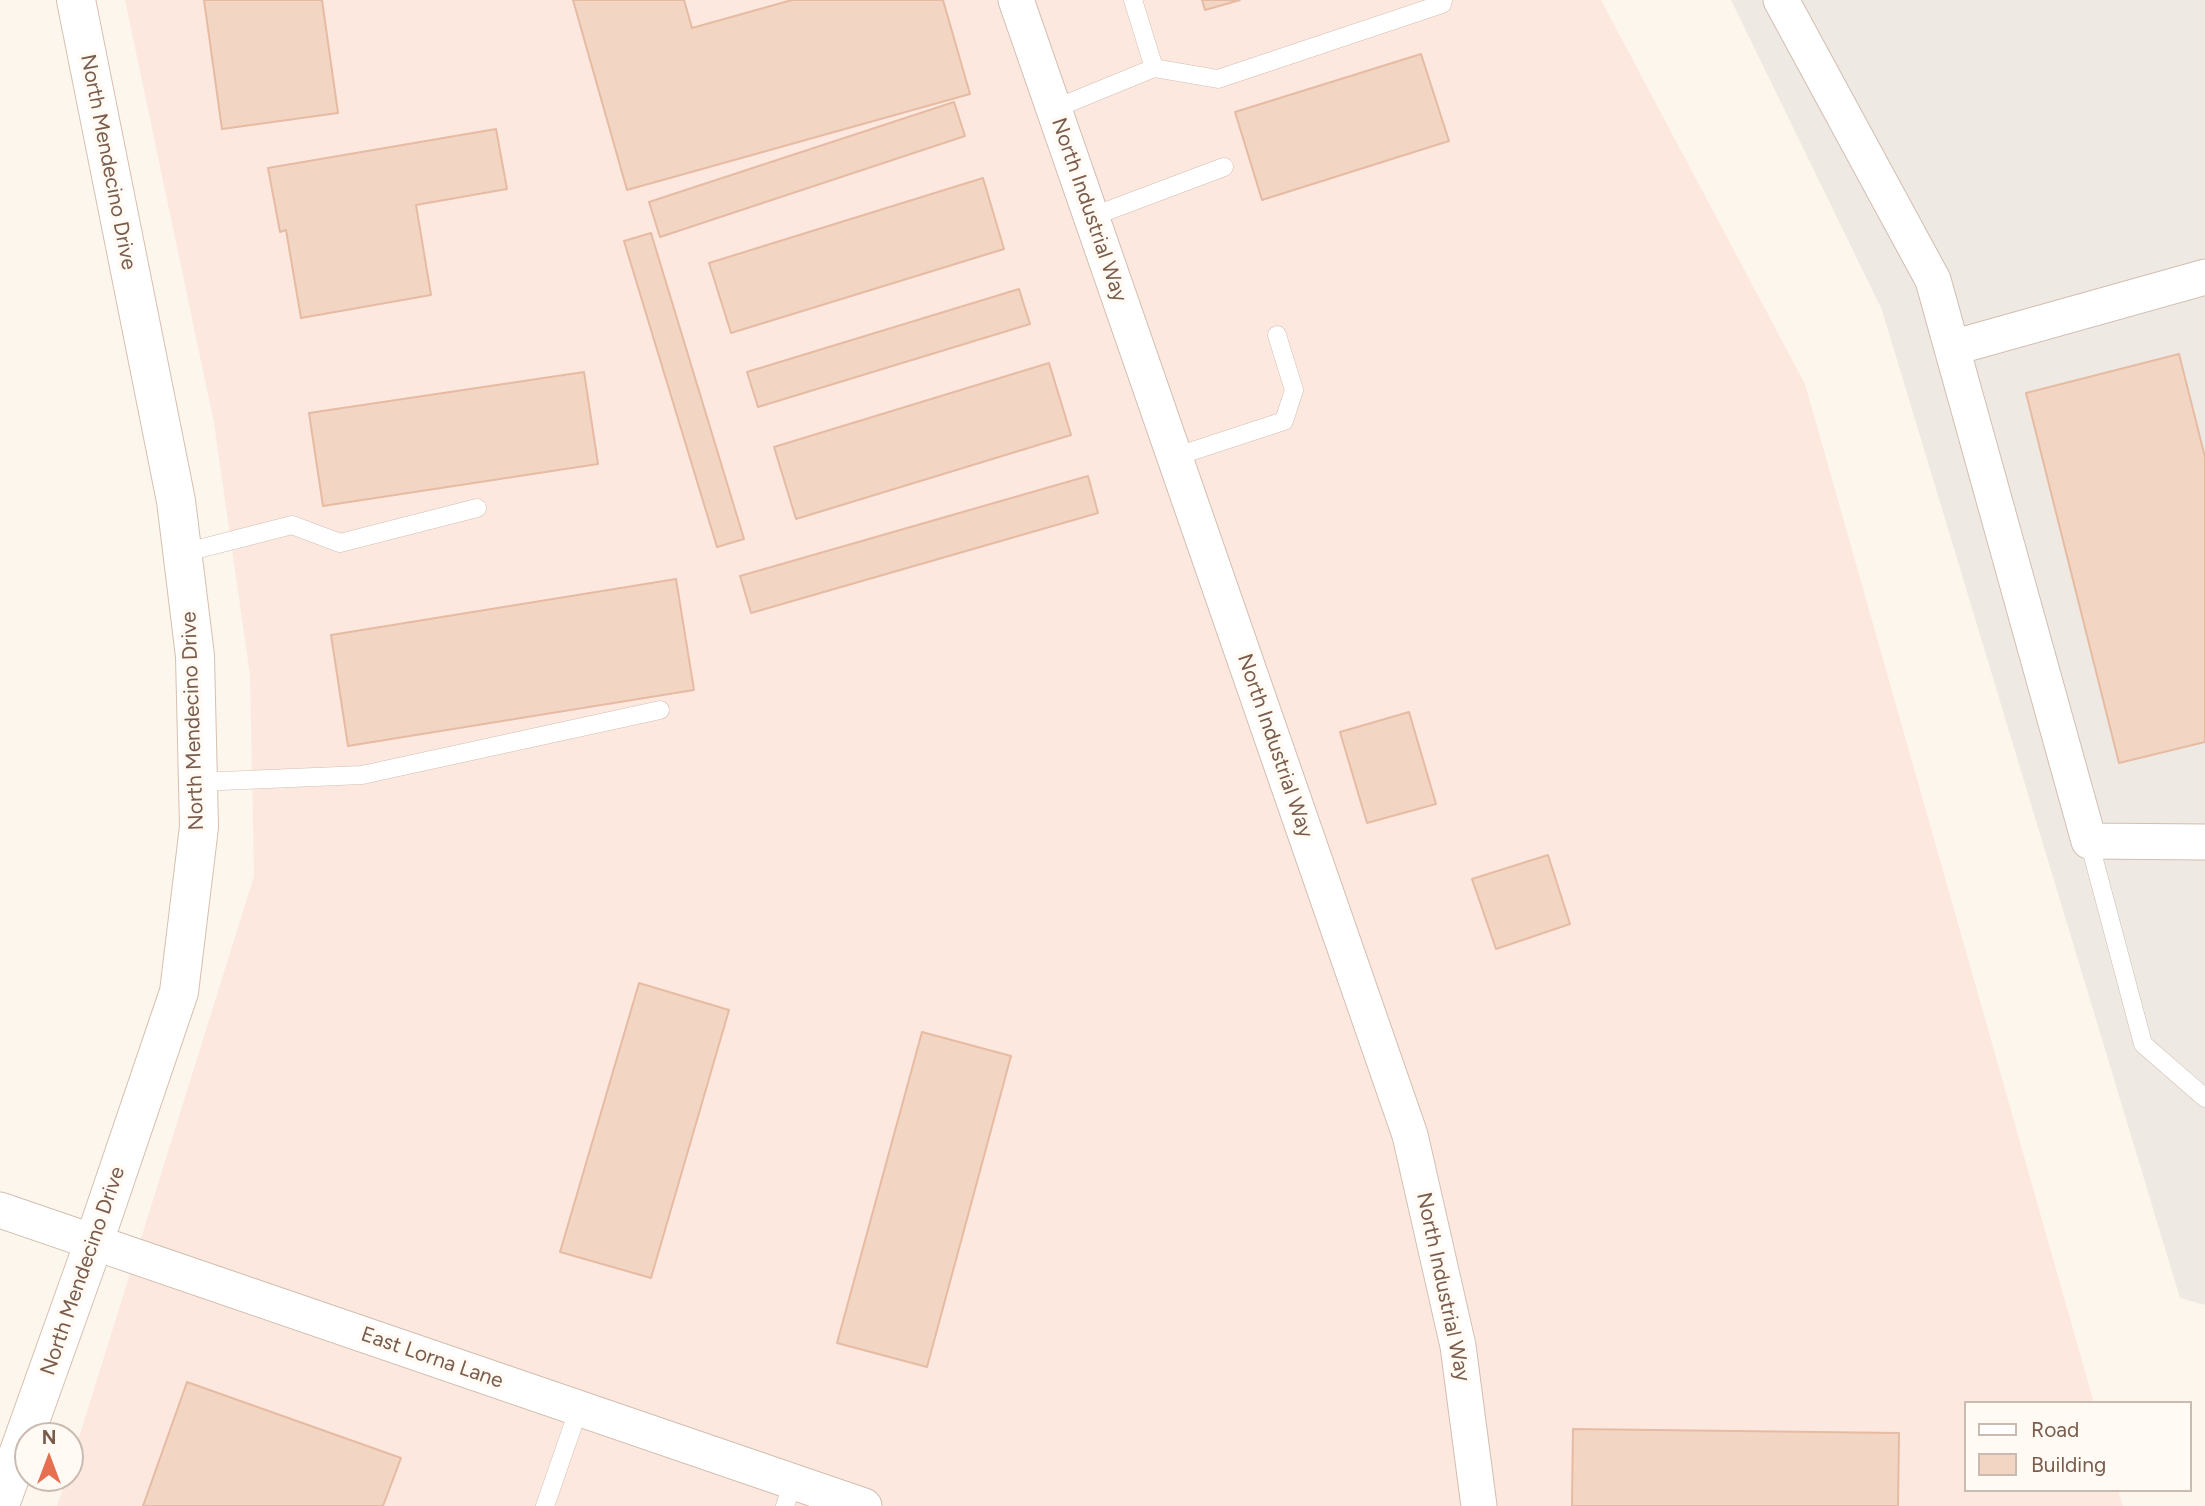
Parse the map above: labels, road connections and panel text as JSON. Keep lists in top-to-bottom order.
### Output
{
  "streets": {
    "street": ["North Mendecino Drive", "North Industrial Way", "East Lorna Lane"]
  },
  "crossings": [
    ["North Mendecino Drive", "East Lorna Lane"]
  ],
  "legend": ["Road", "Building"],
  "north": "top"
}
